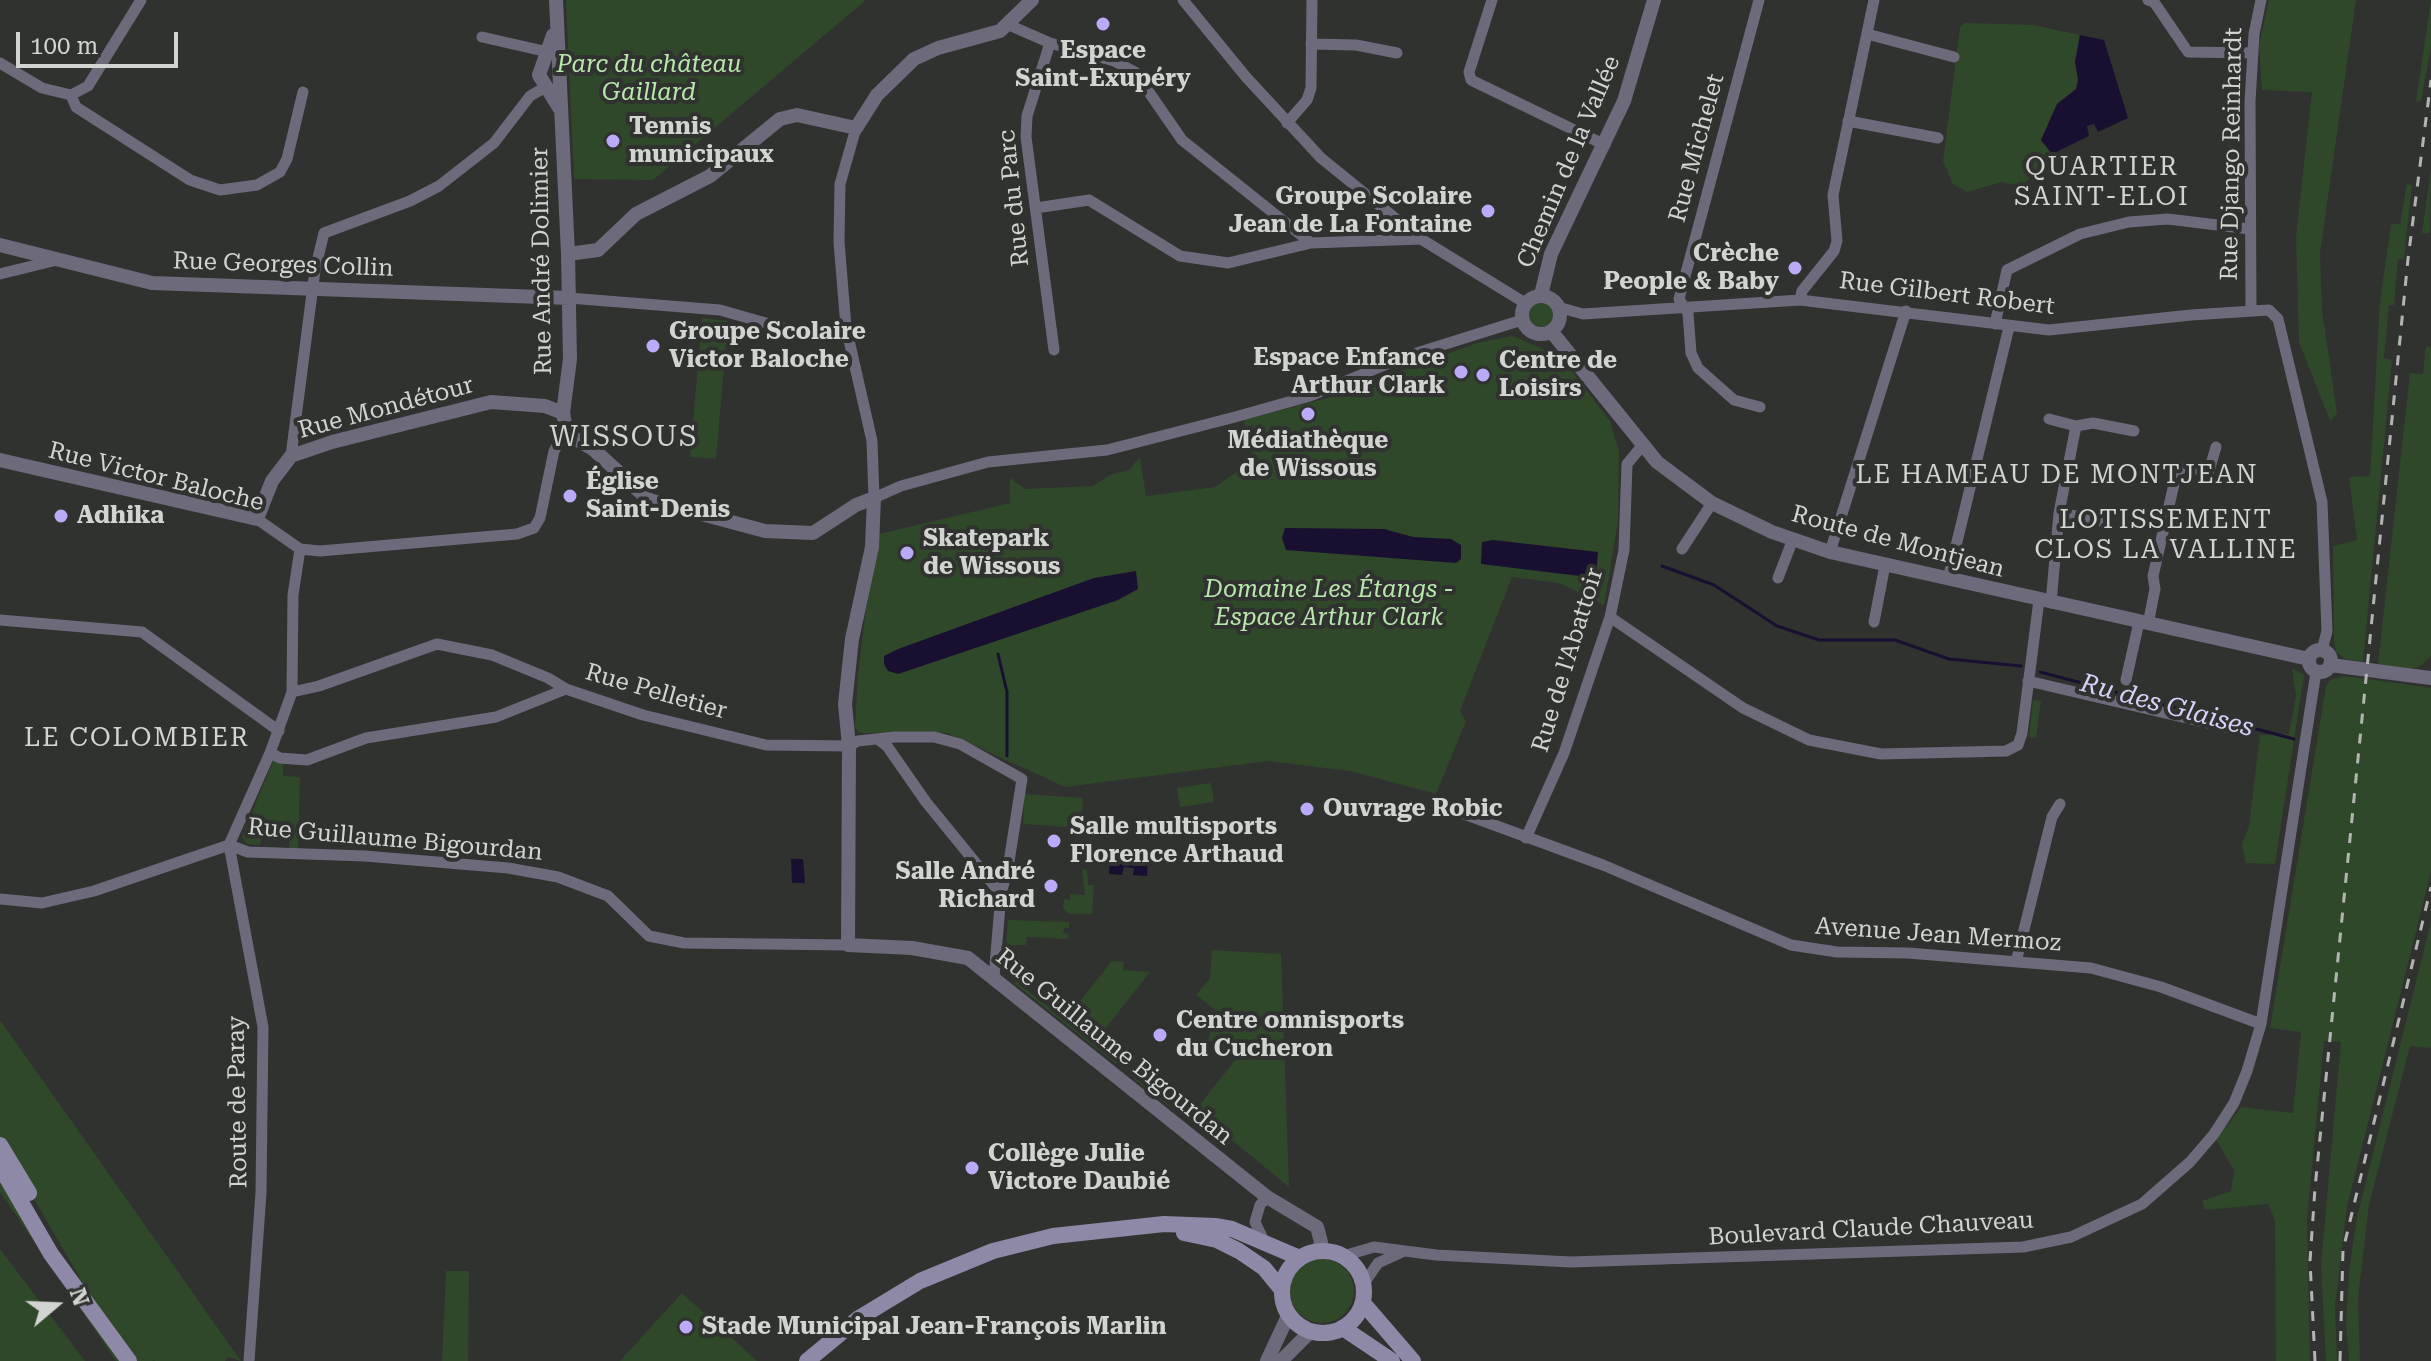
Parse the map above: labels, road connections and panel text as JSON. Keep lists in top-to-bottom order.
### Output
{
  "streets": {
    "street": [
      "Rue Michelet",
      "Rue Django Reinhardt",
      "Chemin de la Vallée",
      "Rue du Parc",
      "Rue André Dolimier",
      "Rue Georges Collin",
      "Rue Gilbert Robert",
      "Rue Mondétour",
      "Rue Victor Baloche",
      "Route de Montjean",
      "Rue de l'Abattoir",
      "Rue Pelletier",
      "Rue Guillaume Bigourdan",
      "Avenue Jean Mermoz",
      "Route de Paray",
      "Boulevard Claude Chauveau"
    ]
  },
  "crossings": [
    ["Rue Michelet", "Rue Gilbert Robert"],
    ["Rue Django Reinhardt", "Rue Gilbert Robert"],
    ["Chemin de la Vallée", "Rue Gilbert Robert"],
    ["Chemin de la Vallée", "Route de Montjean"],
    ["Rue André Dolimier", "Rue Georges Collin"],
    ["Rue André Dolimier", "Rue Mondétour"],
    ["Rue Gilbert Robert", "Route de Montjean"],
    ["Rue Mondétour", "Rue Victor Baloche"],
    ["Route de Montjean", "Rue de l'Abattoir"],
    ["Route de Montjean", "Boulevard Claude Chauveau"],
    ["Rue de l'Abattoir", "Avenue Jean Mermoz"],
    ["Rue Guillaume Bigourdan", "Route de Paray"],
    ["Rue Guillaume Bigourdan", "Boulevard Claude Chauveau"],
    ["Avenue Jean Mermoz", "Boulevard Claude Chauveau"]
  ],
  "districts": [
    "QUARTIER SAINT-ELOI",
    "WISSOUS",
    "LE HAMEAU DE MONTJEAN",
    "LOTISSEMENT CLOS LA VALLINE",
    "LE COLOMBIER"
  ],
  "water": ["Ru des Glaises"],
  "parks": ["Parc du château Gaillard", "Domaine Les Étangs - Espace Arthur Clark"],
  "places": [
    "Espace Saint-Exupéry",
    "Tennis municipaux",
    "Groupe Scolaire Jean de La Fontaine",
    "Crèche People & Baby",
    "Groupe Scolaire Victor Baloche",
    "Espace Enfance Arthur Clark",
    "Centre de Loisirs",
    "Médiathèque de Wissous",
    "Église Saint-Denis",
    "Adhika",
    "Skatepark de Wissous",
    "Ouvrage Robic",
    "Salle multisports Florence Arthaud",
    "Salle André Richard",
    "Centre omnisports du Cucheron",
    "Collège Julie Victore Daubié",
    "Stade Municipal Jean-François Marlin"
  ],
  "scale_bar": "100 m",
  "north": "right"
}
